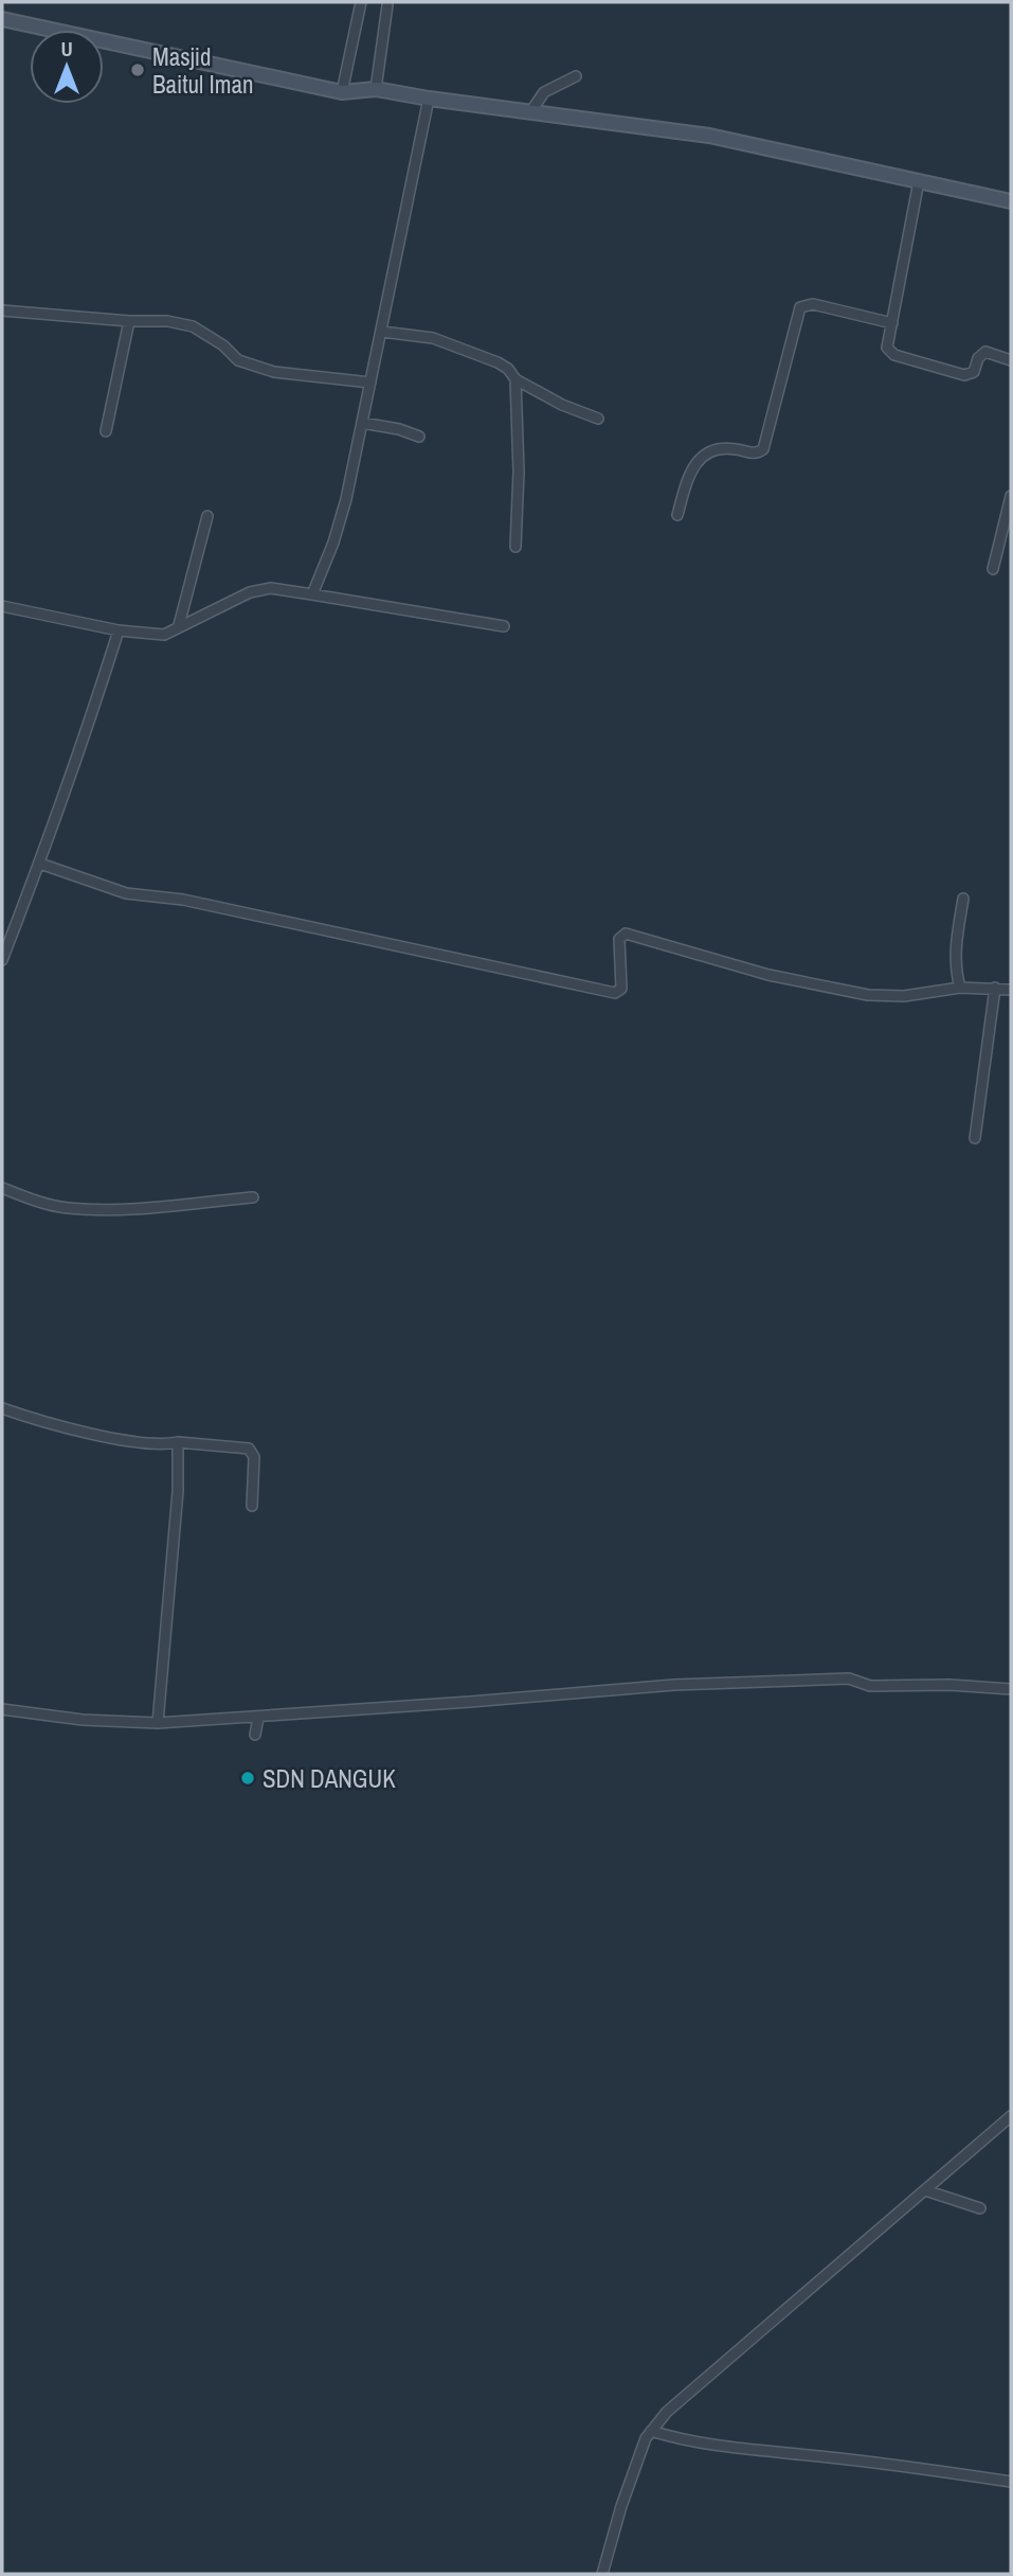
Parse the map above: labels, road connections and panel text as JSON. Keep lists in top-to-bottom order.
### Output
{
  "places": ["Masjid Baitul Iman", "SDN DANGUK"],
  "north": "top"
}
